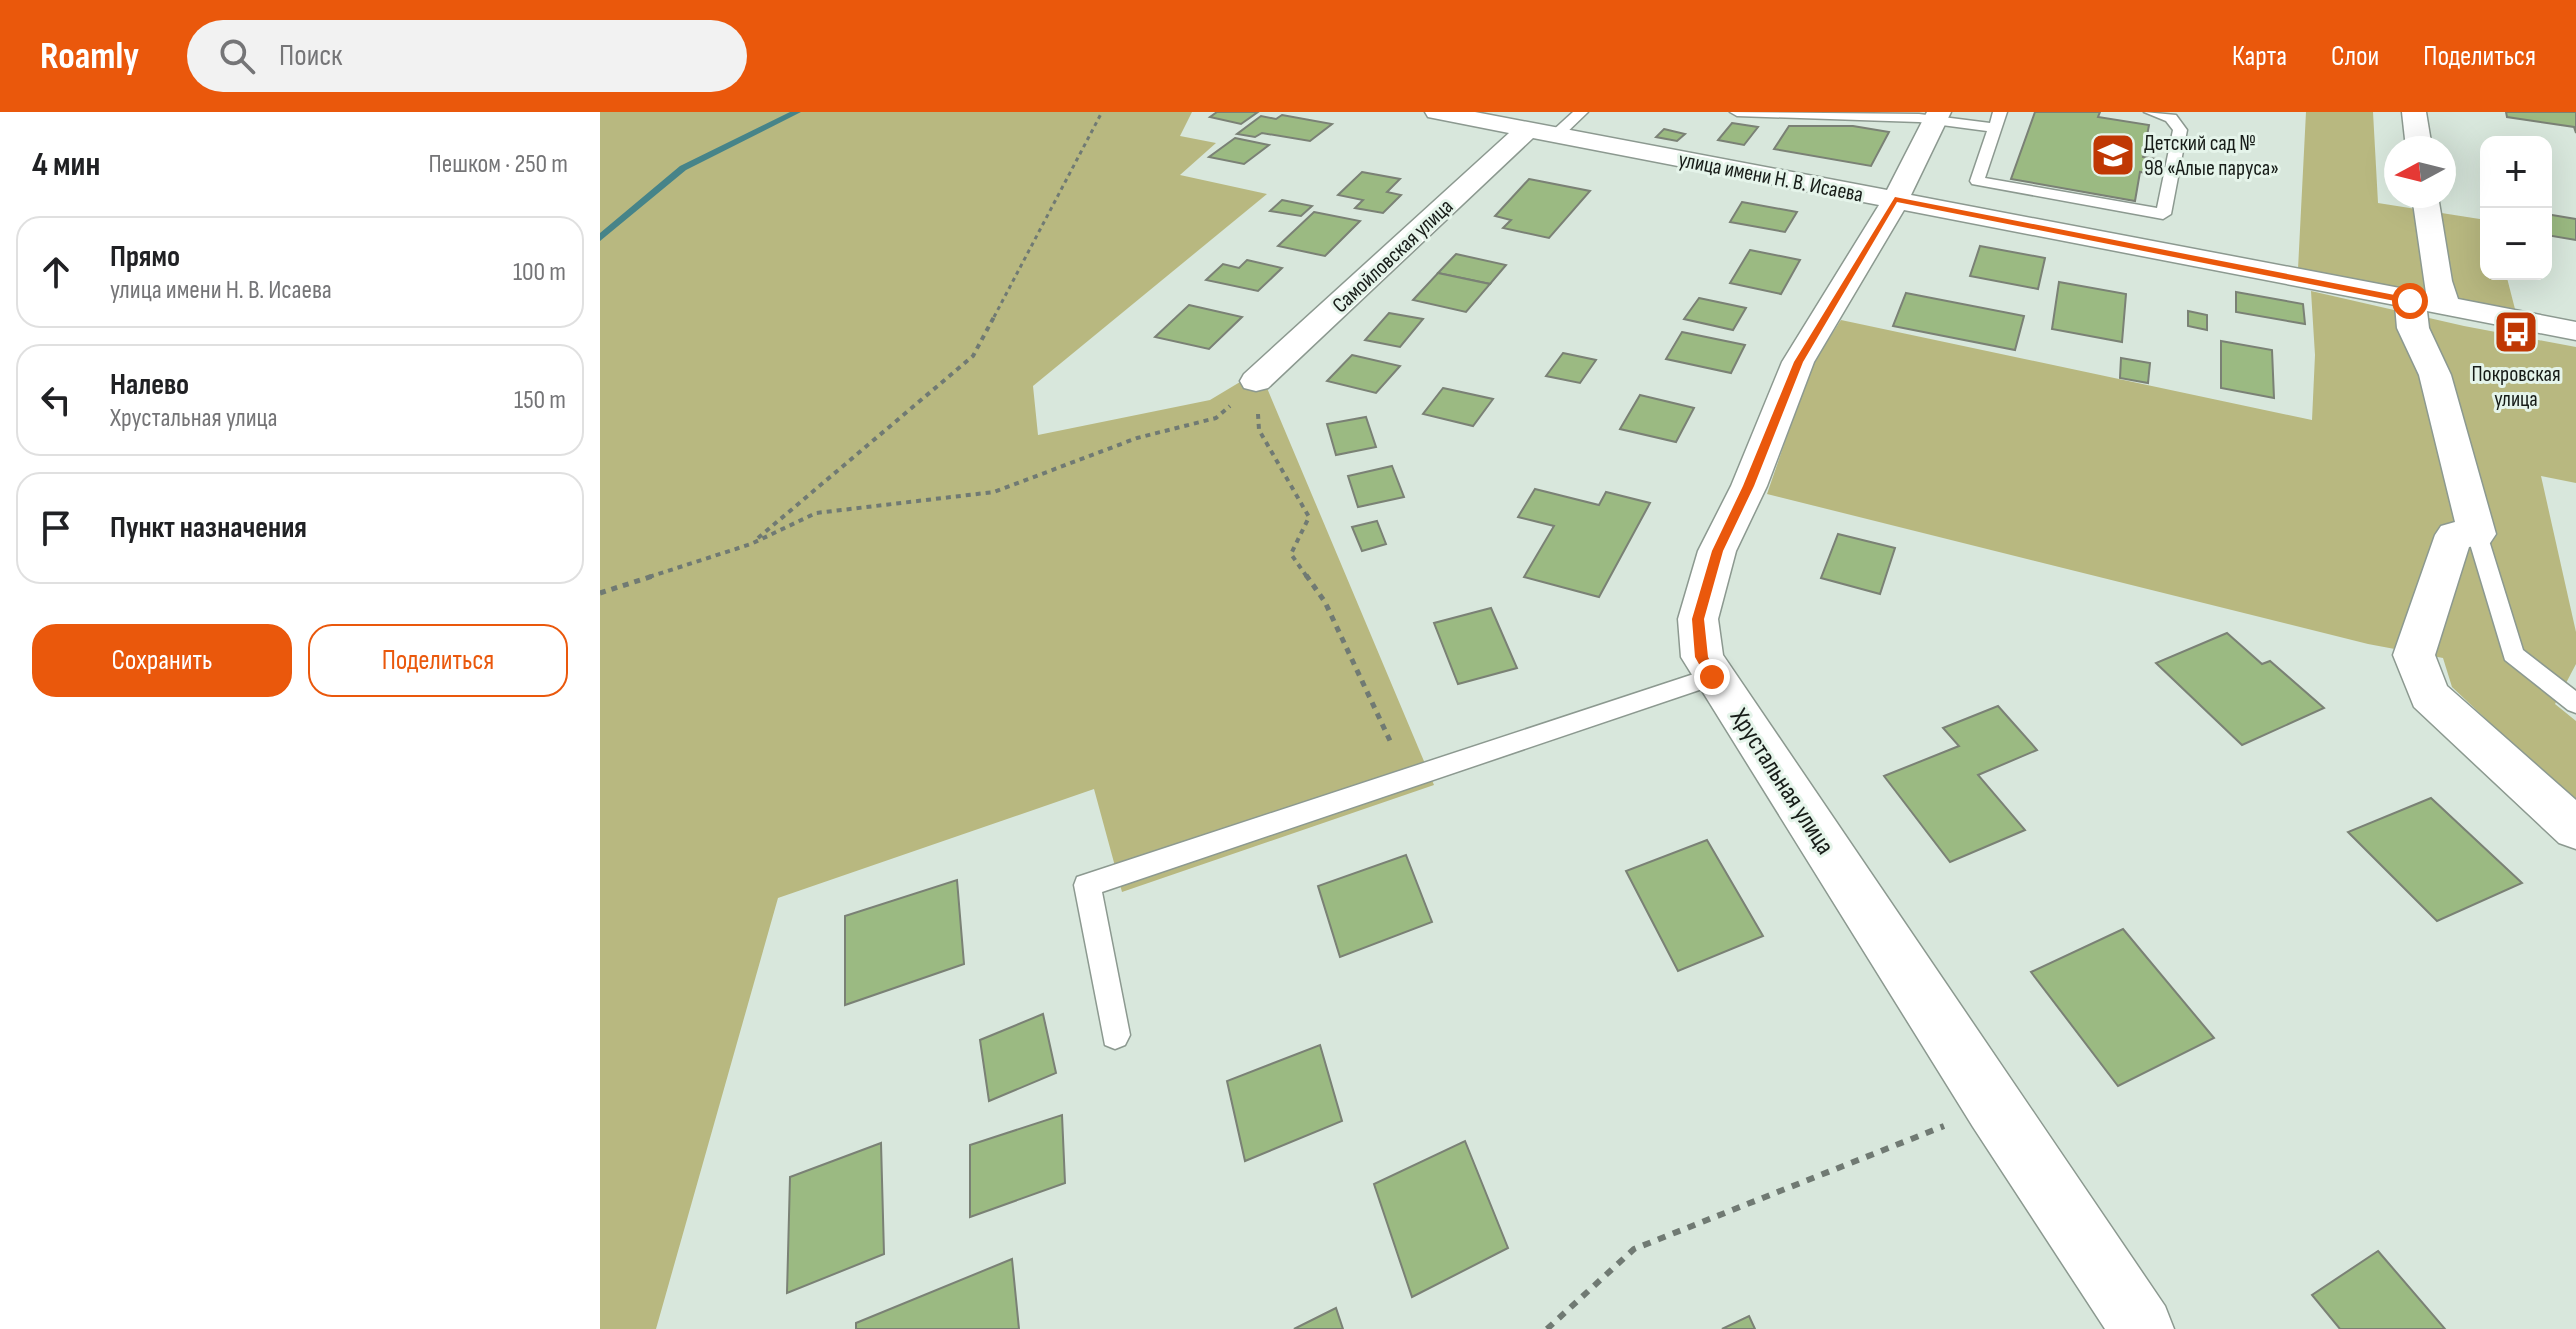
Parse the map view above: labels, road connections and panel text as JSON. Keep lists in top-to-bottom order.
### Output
{
  "streets": {
    "street": ["улица имени Н. В. Исаева", "Самойловская улица", "Хрустальная улица"]
  },
  "crossings": [
    ["улица имени Н. В. Исаева", "Самойловская улица"],
    ["улица имени Н. В. Исаева", "Хрустальная улица"]
  ],
  "places": {
    "school or university": ["Детский сад № 98 «Алые паруса»"],
    "bus stop": ["Покровская улица"]
  },
  "north": "left",
  "page": {
    "header": "Roamly",
    "search": "Поиск",
    "nav": ["Карта", "Слои", "Поделиться"],
    "heading": ["4 мин", "Пешком · 250 m"],
    "map_buttons": ["+", "−"],
    "list": [
      ["Прямо", "улица имени Н. В. Исаева", "100 m"],
      ["Налево", "Хрустальная улица", "150 m"],
      "Пункт назначения"
    ],
    "buttons": ["Сохранить", "Поделиться"]
  }
}
